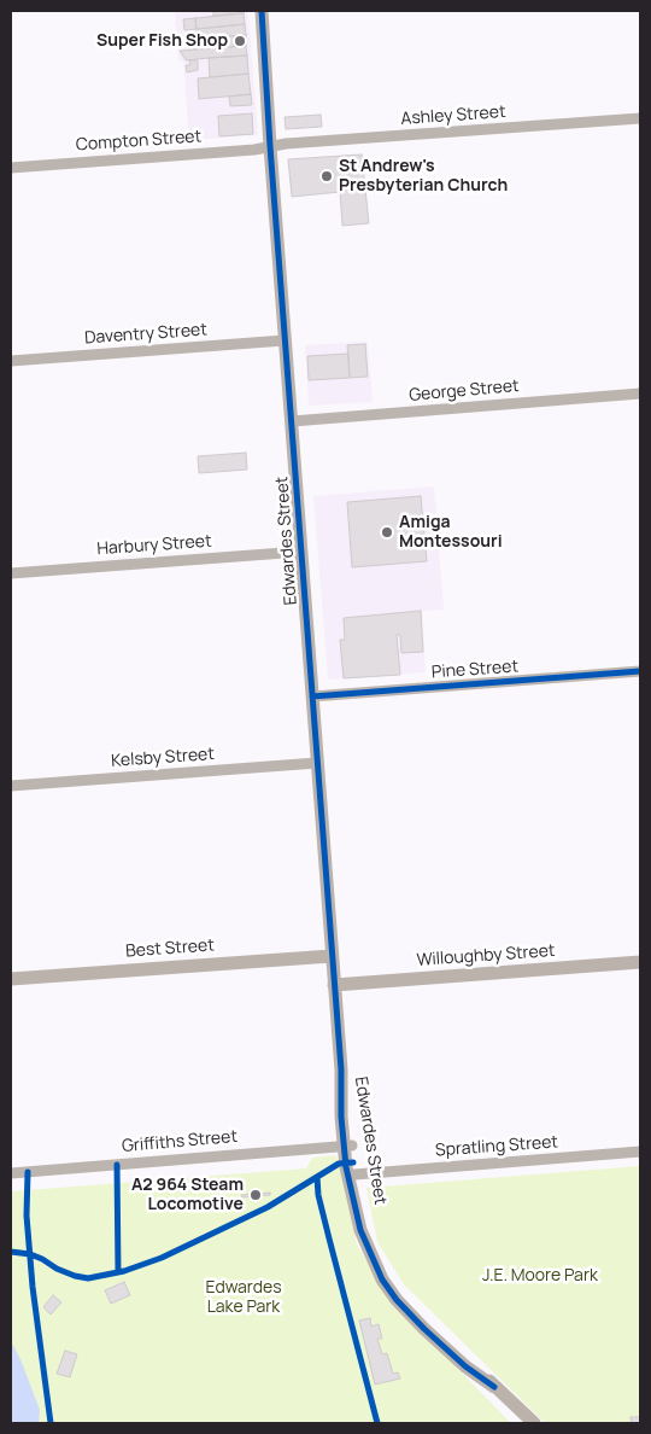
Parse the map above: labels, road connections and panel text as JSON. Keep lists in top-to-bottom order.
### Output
{
  "streets": {
    "street": [
      "Ashley Street",
      "Compton Street",
      "Daventry Street",
      "George Street",
      "Edwardes Street",
      "Harbury Street",
      "Pine Street",
      "Kelsby Street",
      "Best Street",
      "Willoughby Street",
      "Griffiths Street",
      "Spratling Street"
    ]
  },
  "crossings": [
    ["Ashley Street", "Compton Street"],
    ["Ashley Street", "Edwardes Street"],
    ["Compton Street", "Edwardes Street"],
    ["Daventry Street", "Edwardes Street"],
    ["George Street", "Edwardes Street"],
    ["Edwardes Street", "Harbury Street"],
    ["Edwardes Street", "Pine Street"],
    ["Edwardes Street", "Kelsby Street"],
    ["Edwardes Street", "Best Street"],
    ["Edwardes Street", "Willoughby Street"],
    ["Edwardes Street", "Griffiths Street"],
    ["Edwardes Street", "Spratling Street"]
  ],
  "parks": ["J.E. Moore Park", "Edwardes Lake Park"],
  "places": [
    "Super Fish Shop",
    "St Andrew's Presbyterian Church",
    "Amiga Montessouri",
    "A2 964 Steam Locomotive"
  ]
}
